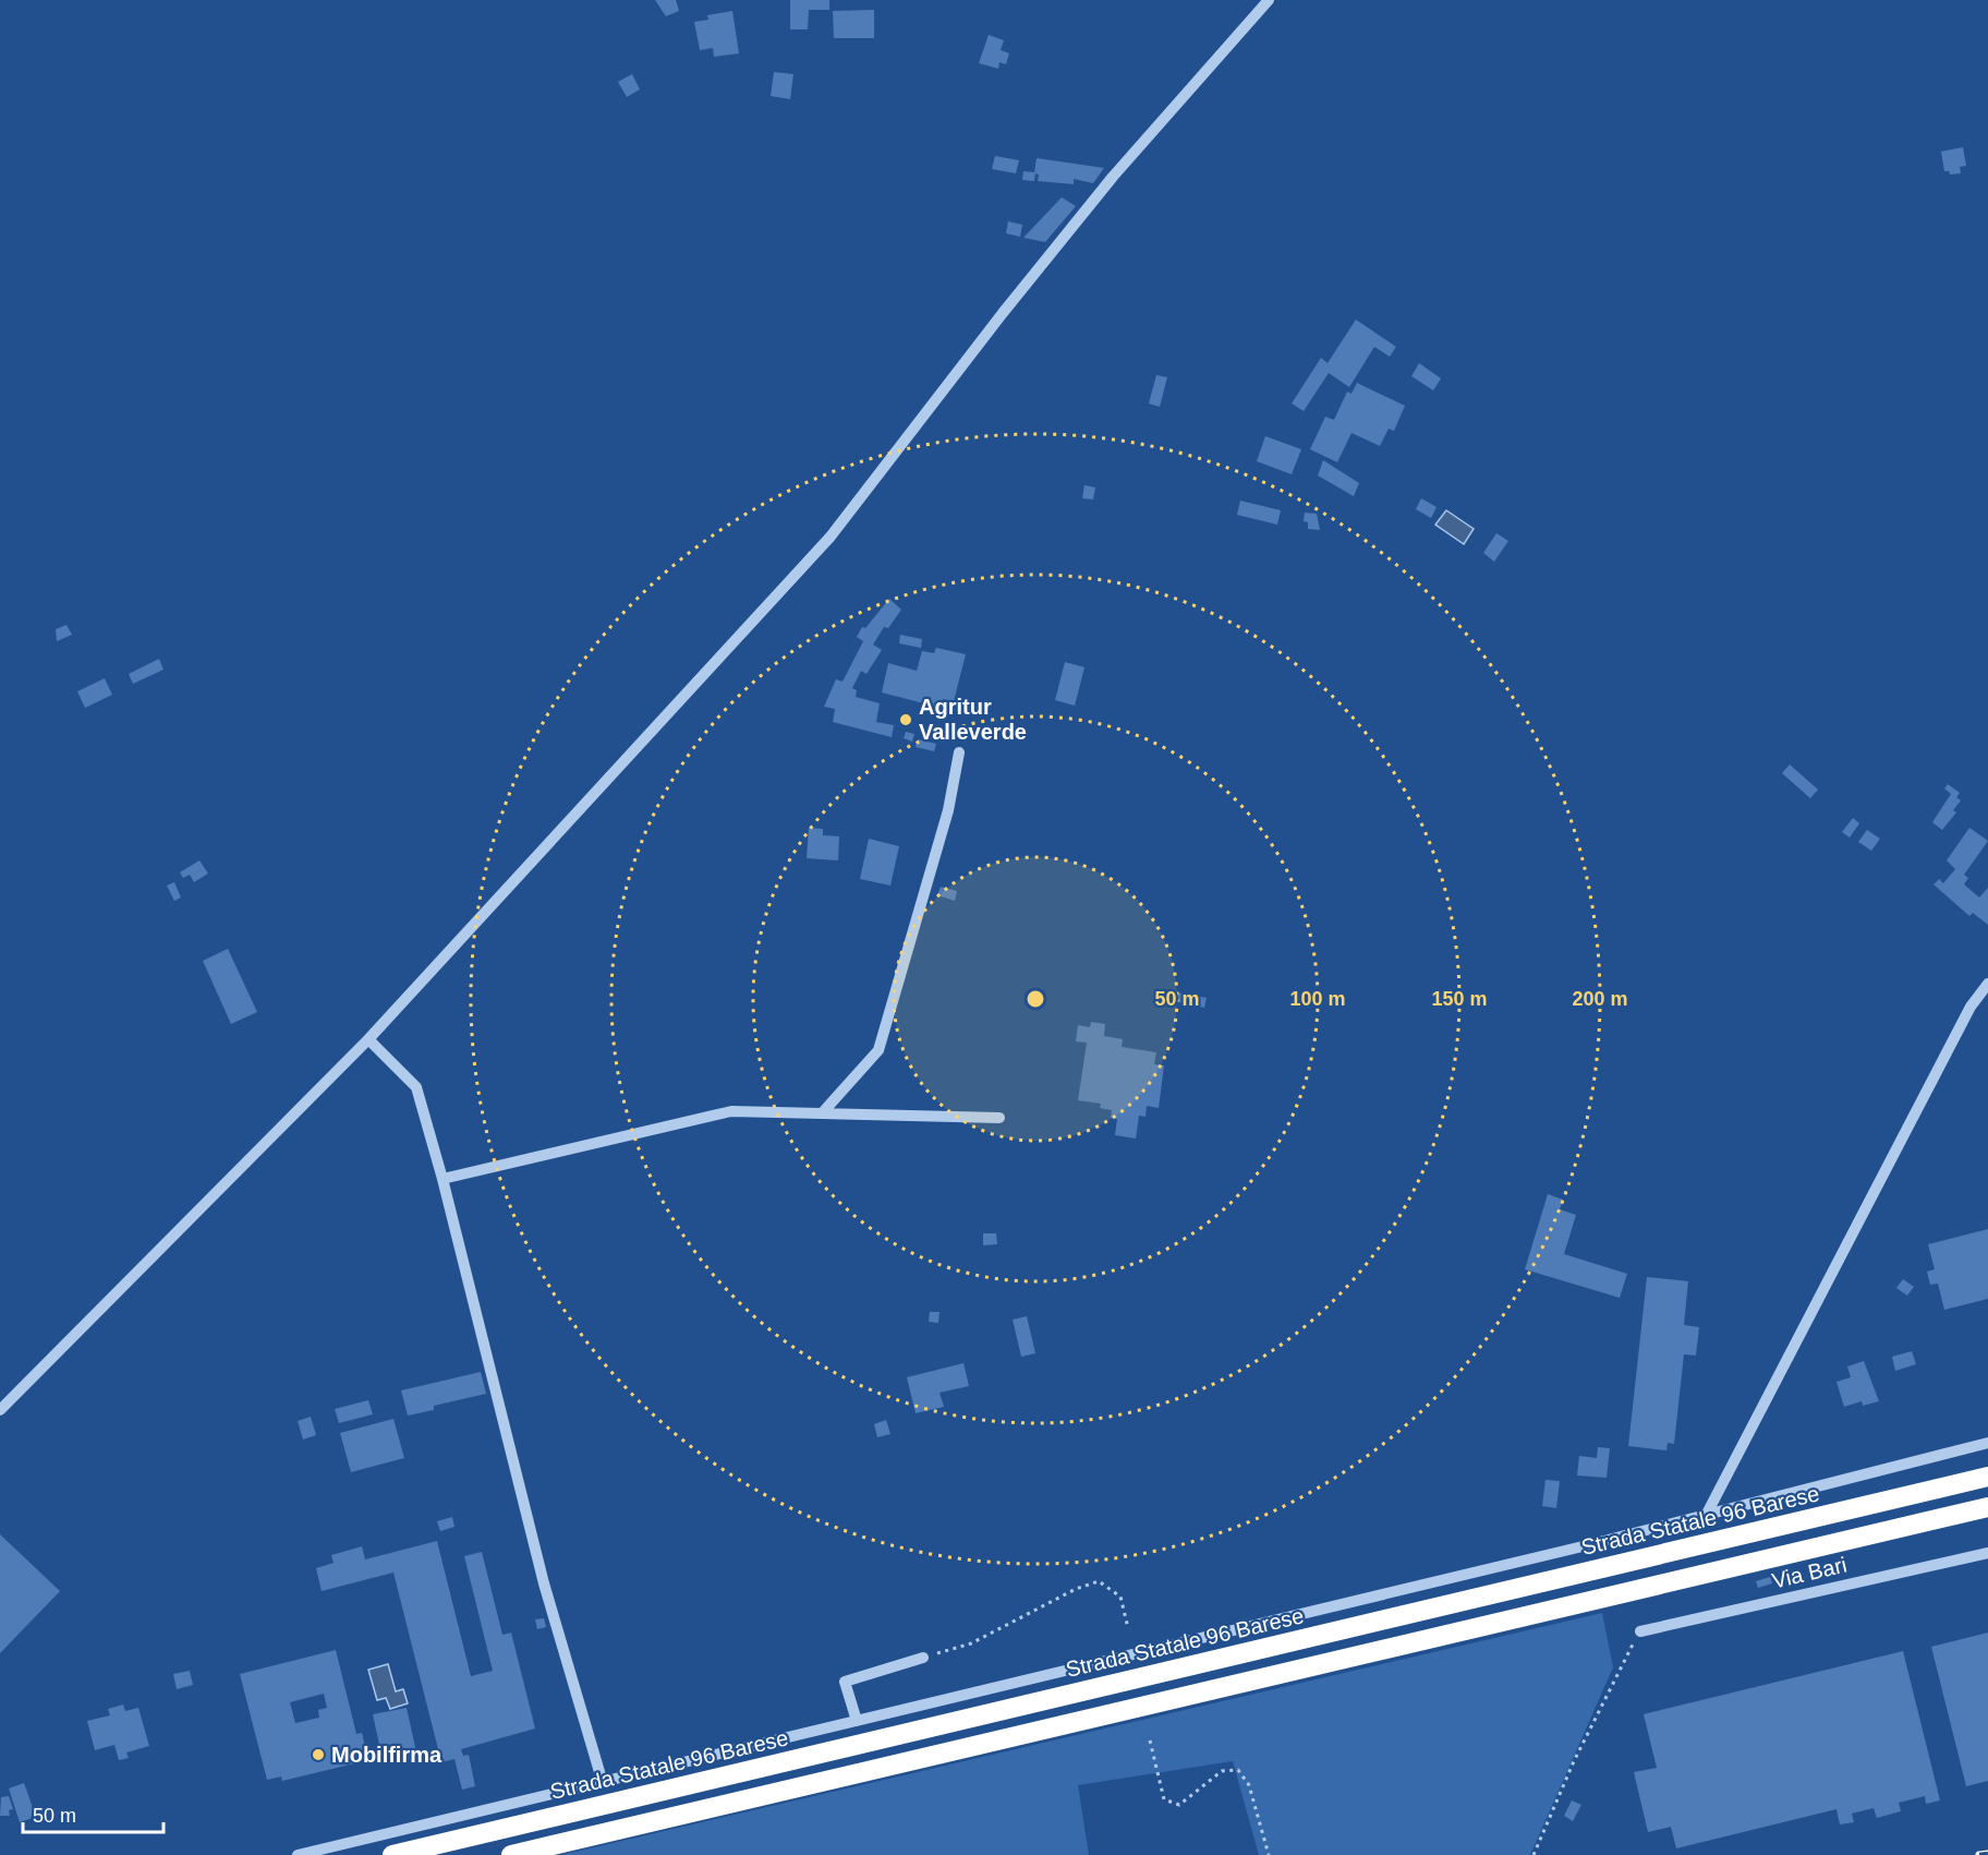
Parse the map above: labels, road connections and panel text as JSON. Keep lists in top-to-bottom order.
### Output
{
  "streets": {
    "highway": ["Strada Statale 96 Barese"],
    "street": ["Via Bari"]
  },
  "places": ["Agritur Valleverde", "Mobilfirma"],
  "scale_bar": "50 m",
  "rings": [
    "50 m",
    "100 m",
    "150 m",
    "200 m"
  ]
}
